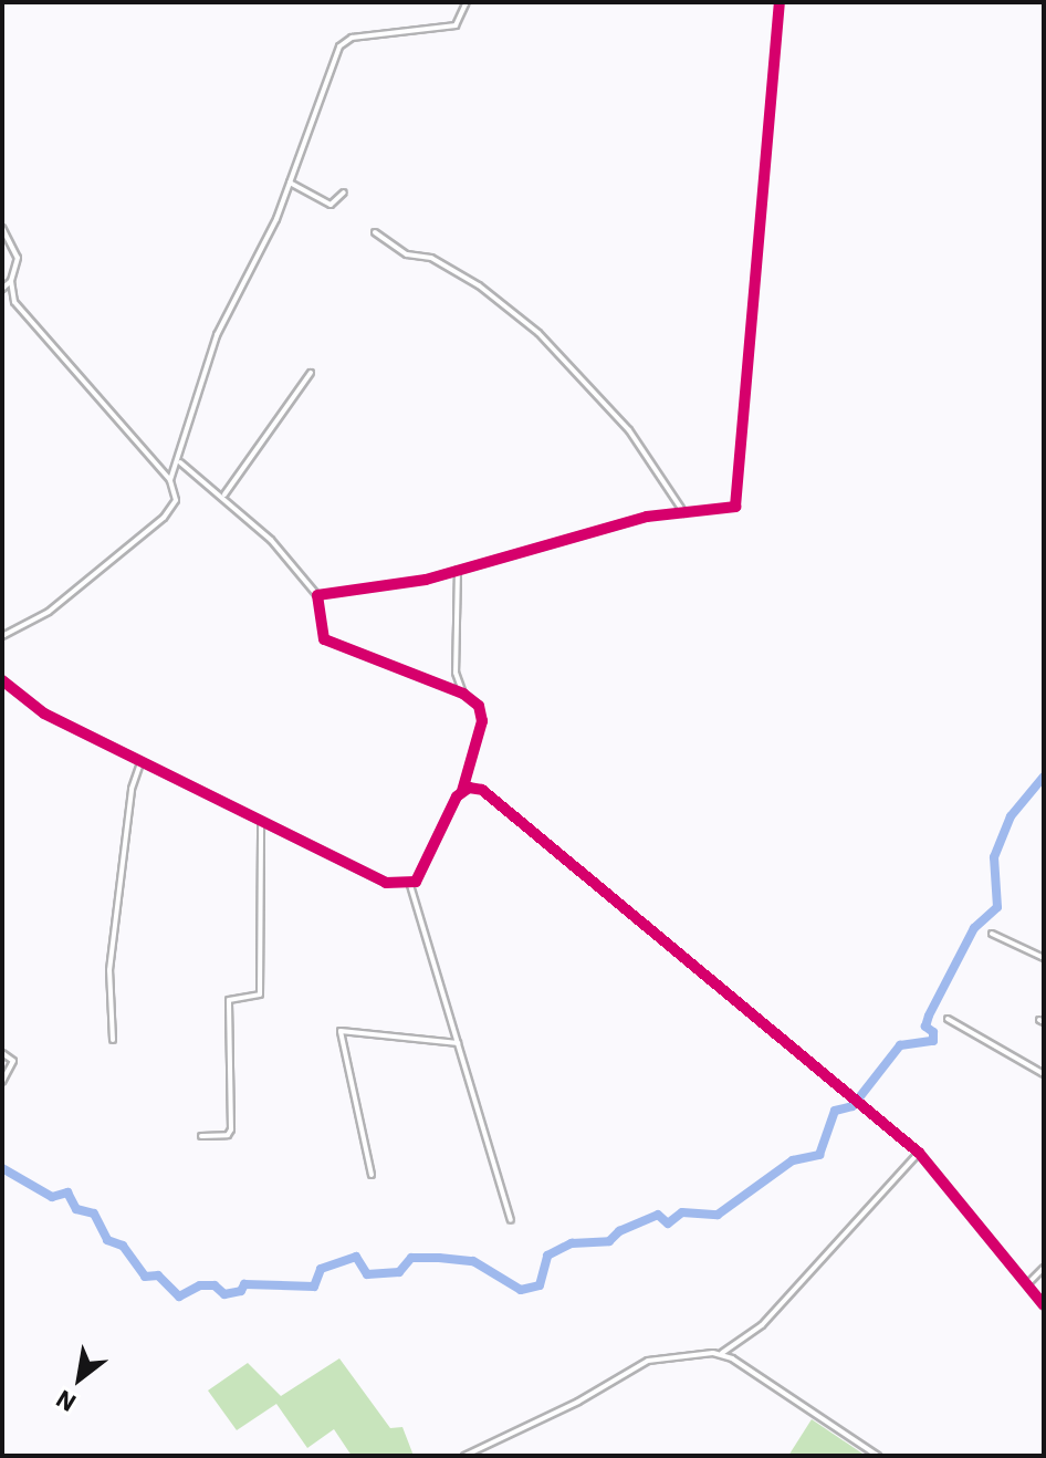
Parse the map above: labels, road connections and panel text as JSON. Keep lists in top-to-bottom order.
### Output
{
  "north": "bottom left"
}
